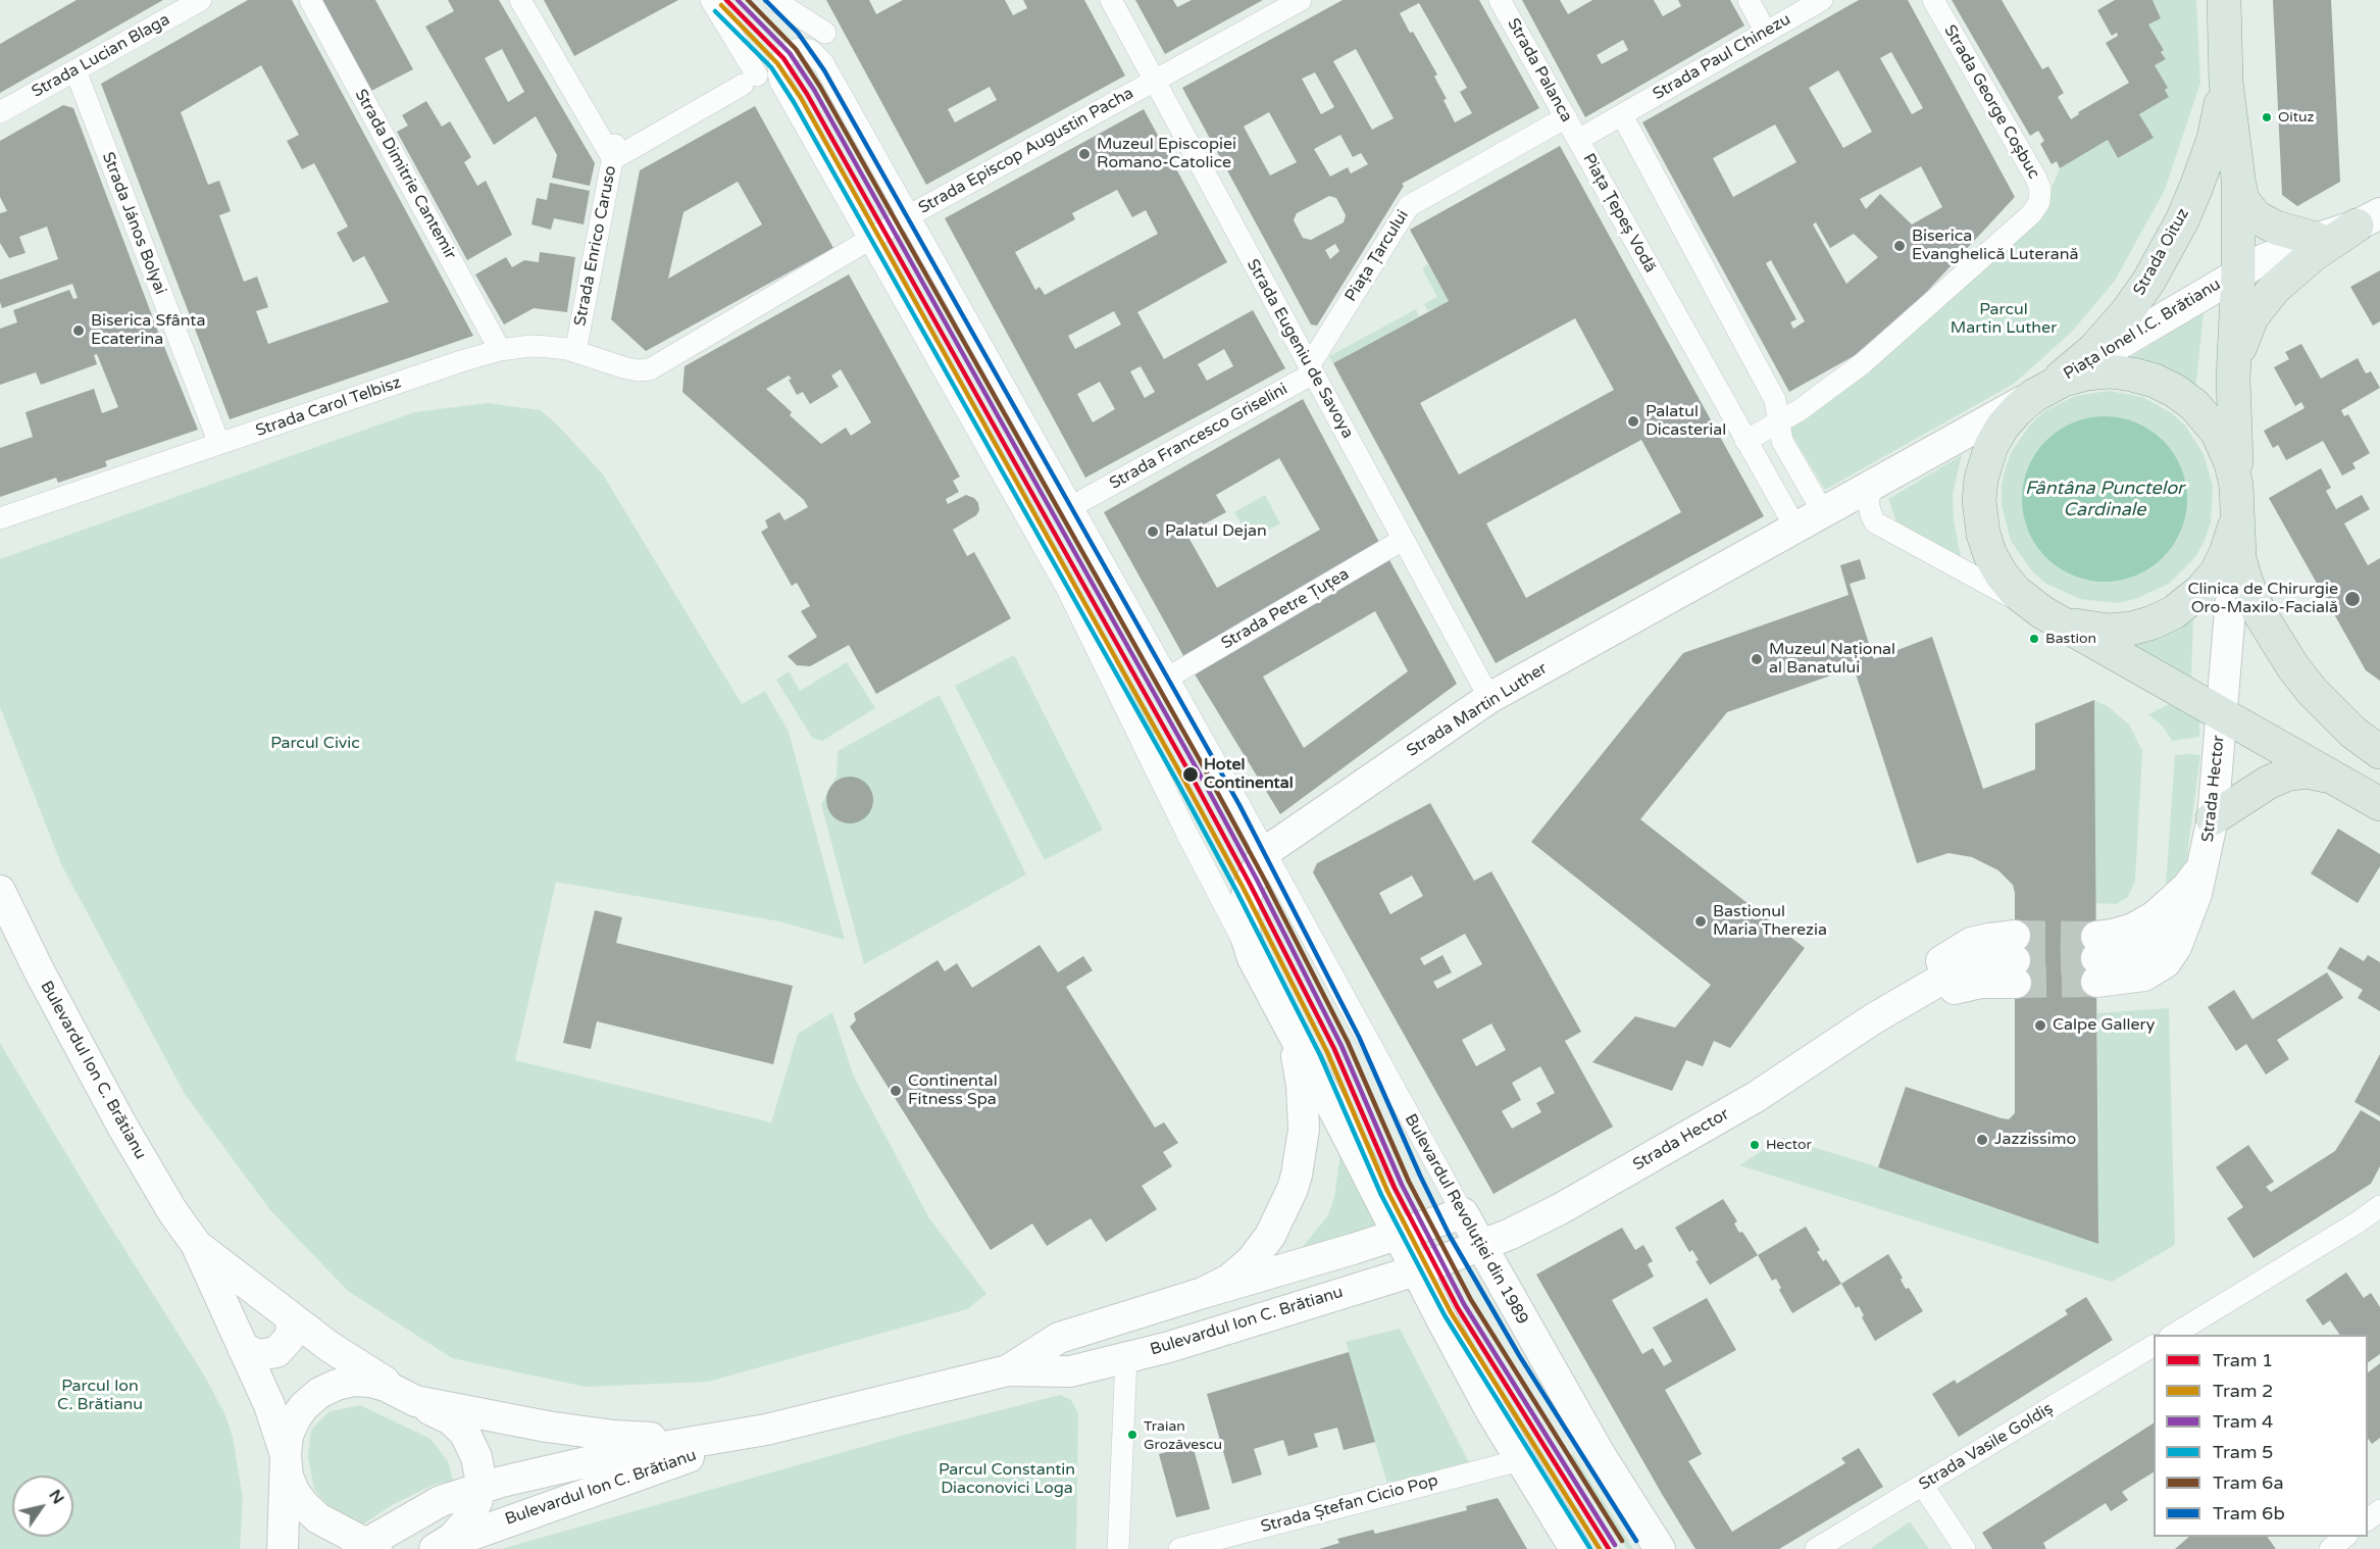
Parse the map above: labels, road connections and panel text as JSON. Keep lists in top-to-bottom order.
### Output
{
  "streets": {
    "main road": [
      "Strada Oituz",
      "Piața Ionel I.C. Brătianu",
      "Strada Martin Luther",
      "Strada Hector",
      "Bulevardul Ion C. Brătianu",
      "Bulevardul Revoluției din 1989"
    ],
    "street": [
      "Strada Lucian Blaga",
      "Strada Paul Chinezu",
      "Strada Palanca",
      "Strada George Coșbuc",
      "Strada Episcop Augustin Pacha",
      "Strada Dimitrie Cantemir",
      "Piața Țepeș Vodă",
      "Strada János Bolyai",
      "Strada Enrico Caruso",
      "Piața Țarcului",
      "Strada Eugeniu de Savoya",
      "Strada Carol Telbisz",
      "Strada Francesco Griselini",
      "Strada Petre Țuțea",
      "Strada Vasile Goldiș",
      "Strada Ștefan Cicio Pop"
    ]
  },
  "crossings": [
    ["Strada Lucian Blaga", "Strada János Bolyai"],
    ["Strada Paul Chinezu", "Piața Țepeș Vodă"],
    ["Strada Palanca", "Piața Țepeș Vodă"],
    ["Strada Palanca", "Piața Țarcului"],
    ["Strada Episcop Augustin Pacha", "Strada Eugeniu de Savoya"],
    ["Strada Episcop Augustin Pacha", "Strada Carol Telbisz"],
    ["Strada Episcop Augustin Pacha", "Bulevardul Revoluției din 1989"],
    ["Strada Dimitrie Cantemir", "Strada Carol Telbisz"],
    ["Piața Țepeș Vodă", "Piața Ionel I.C. Brătianu"],
    ["Piața Țepeș Vodă", "Strada Martin Luther"],
    ["Strada János Bolyai", "Strada Carol Telbisz"],
    ["Strada Enrico Caruso", "Strada Carol Telbisz"],
    ["Strada Oituz", "Piața Ionel I.C. Brătianu"],
    ["Piața Țarcului", "Strada Eugeniu de Savoya"],
    ["Piața Țarcului", "Strada Francesco Griselini"],
    ["Piața Ionel I.C. Brătianu", "Strada Martin Luther"],
    ["Piața Ionel I.C. Brătianu", "Strada Hector"],
    ["Strada Eugeniu de Savoya", "Strada Francesco Griselini"],
    ["Strada Eugeniu de Savoya", "Strada Petre Țuțea"],
    ["Strada Eugeniu de Savoya", "Strada Martin Luther"],
    ["Strada Petre Țuțea", "Bulevardul Revoluției din 1989"],
    ["Strada Martin Luther", "Bulevardul Revoluției din 1989"],
    ["Strada Hector", "Bulevardul Ion C. Brătianu"],
    ["Strada Hector", "Bulevardul Revoluției din 1989"],
    ["Bulevardul Ion C. Brătianu", "Bulevardul Revoluției din 1989"]
  ],
  "water": ["Fântâna Punctelor Cardinale"],
  "parks": [
    "Parcul Martin Luther",
    "Parcul Civic",
    "Parcul Ion C. Brătianu",
    "Parcul Constantin Diaconovici Loga"
  ],
  "places": [
    "Oituz",
    "Muzeul Episcopiei Romano-Catolice",
    "Biserica Evanghelică Luterană",
    "Biserica Sfânta Ecaterina",
    "Palatul Dicasterial",
    "Palatul Dejan",
    "Clinica de Chirurgie Oro-Maxilo-Facială",
    "Bastion",
    "Muzeul Național al Banatului",
    "Hotel Continental",
    "Bastionul Maria Therezia",
    "Calpe Gallery",
    "Continental Fitness Spa",
    "Jazzissimo",
    "Hector",
    "Traian Grozăvescu"
  ],
  "lines": [
    "tram line 1",
    "tram line 4",
    "tram line 6a",
    "tram line 6b",
    "tram line 2",
    "tram line 5"
  ],
  "legend": [
    "Tram 1",
    "Tram 2",
    "Tram 4",
    "Tram 5",
    "Tram 6a",
    "Tram 6b"
  ],
  "north": "top right"
}
